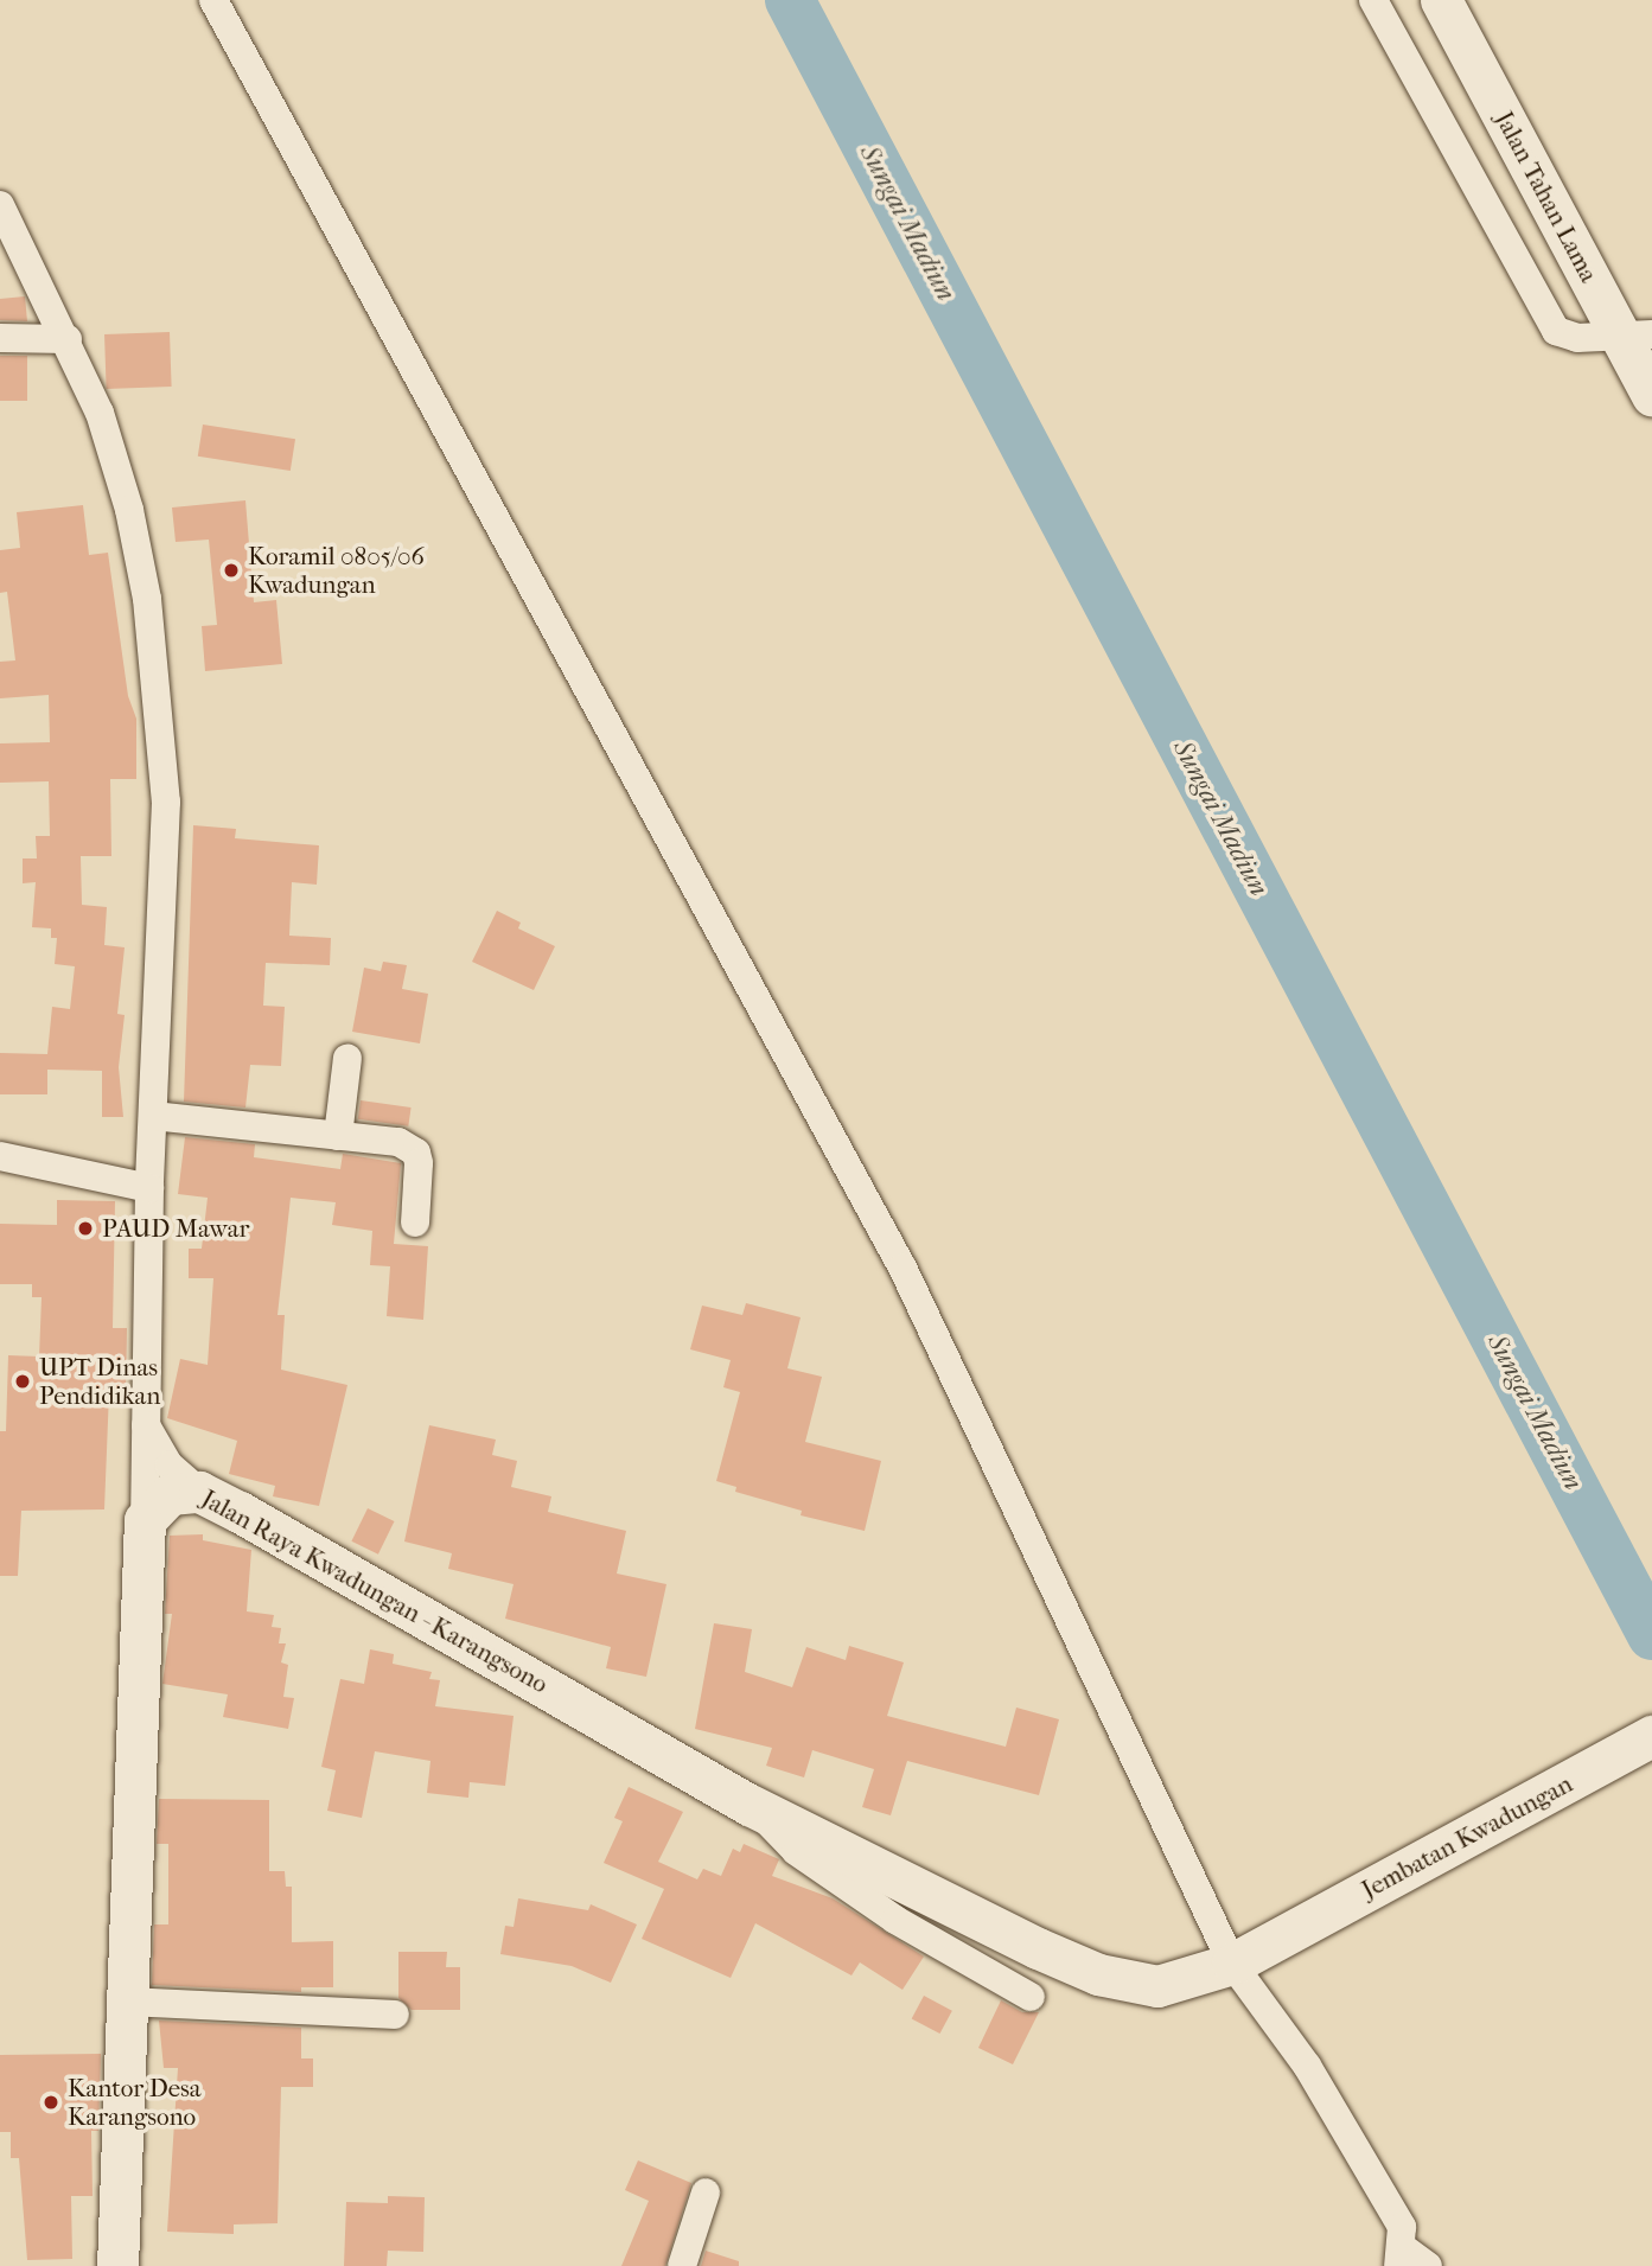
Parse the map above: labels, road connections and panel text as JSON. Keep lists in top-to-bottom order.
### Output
{
  "streets": {
    "main road": ["Jalan Tahan Lama", "Jalan Raya Kwadungan - Karangsono", "Jembatan Kwadungan"]
  },
  "crossings": [
    ["Jalan Raya Kwadungan - Karangsono", "Jembatan Kwadungan"]
  ],
  "water": ["Sungai Madiun"],
  "places": [
    "Koramil 0805/06 Kwadungan",
    "PAUD Mawar",
    "UPT Dinas Pendidikan",
    "Kantor Desa Karangsono"
  ]
}
